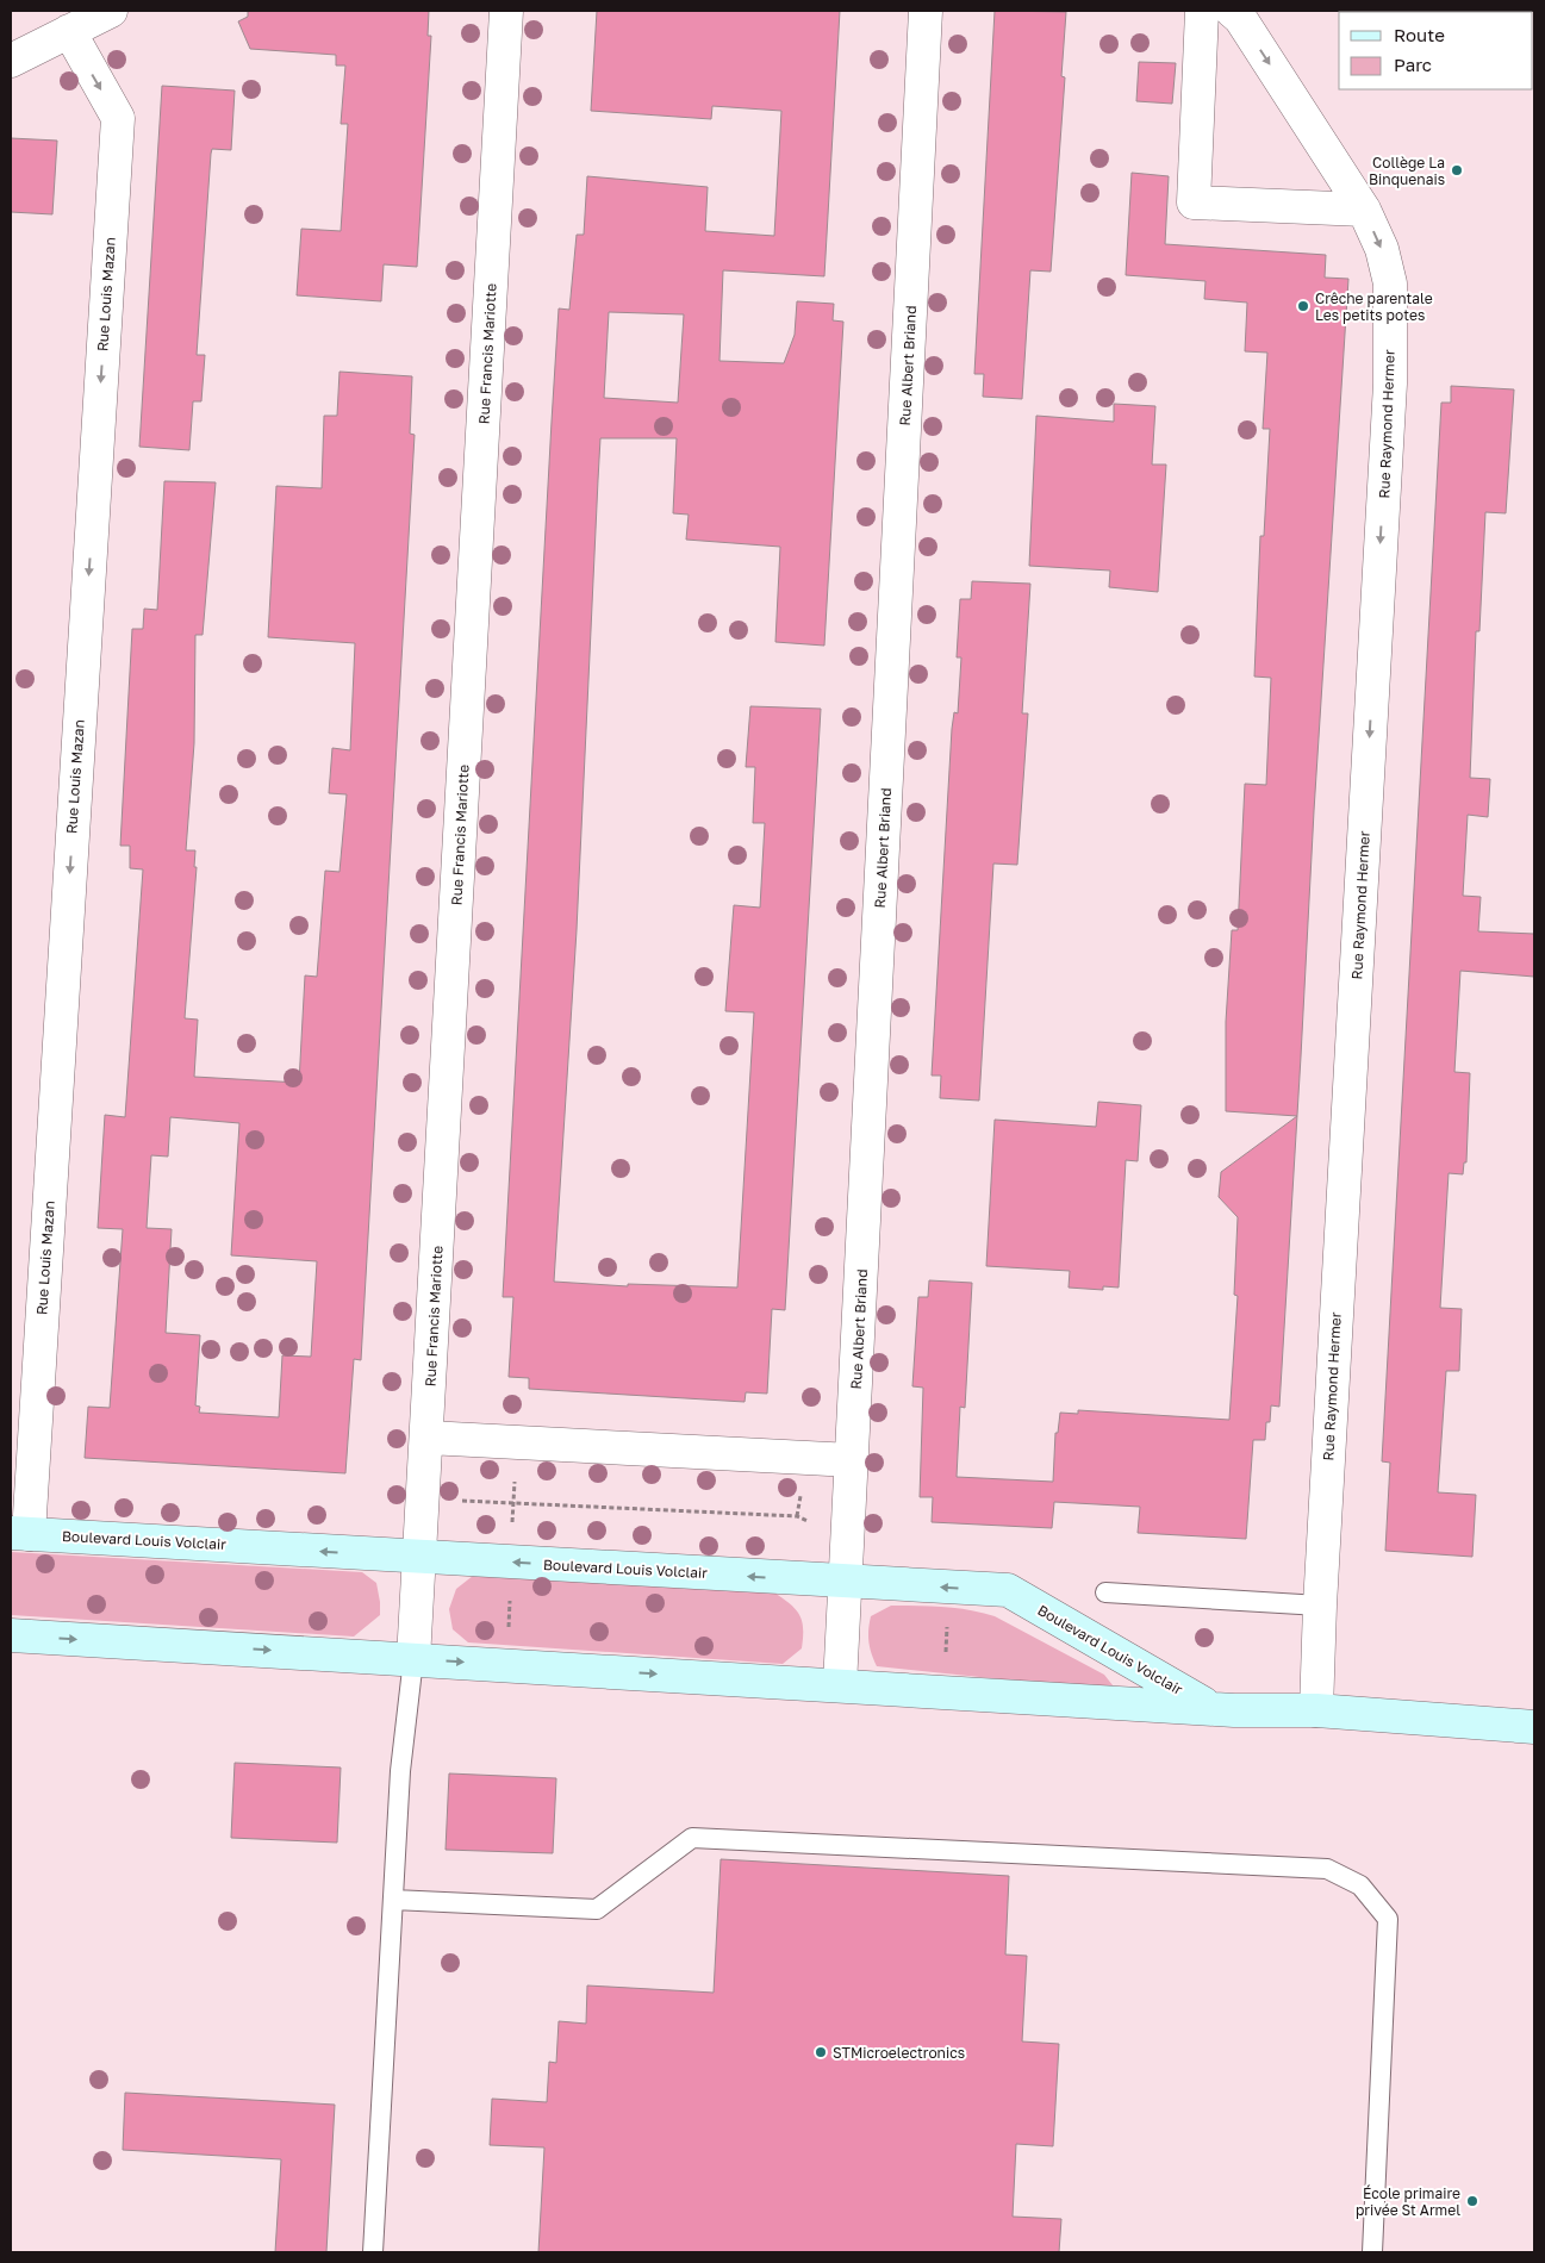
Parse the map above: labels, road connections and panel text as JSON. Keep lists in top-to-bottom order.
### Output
{
  "streets": {
    "street": [
      "Rue Louis Mazan",
      "Rue Francis Mariotte",
      "Rue Albert Briand",
      "Rue Raymond Hermer",
      "Boulevard Louis Volclair"
    ]
  },
  "crossings": [
    ["Rue Louis Mazan", "Boulevard Louis Volclair"],
    ["Rue Francis Mariotte", "Boulevard Louis Volclair"],
    ["Rue Albert Briand", "Boulevard Louis Volclair"],
    ["Rue Raymond Hermer", "Boulevard Louis Volclair"]
  ],
  "one_way": ["Rue Louis Mazan", "Rue Raymond Hermer"],
  "places": [
    "Collège La Binquenais",
    "Crêche parentale Les petits potes",
    "STMicroelectronics",
    "École primaire privée St Armel"
  ],
  "legend": ["Route", "Parc"]
}
